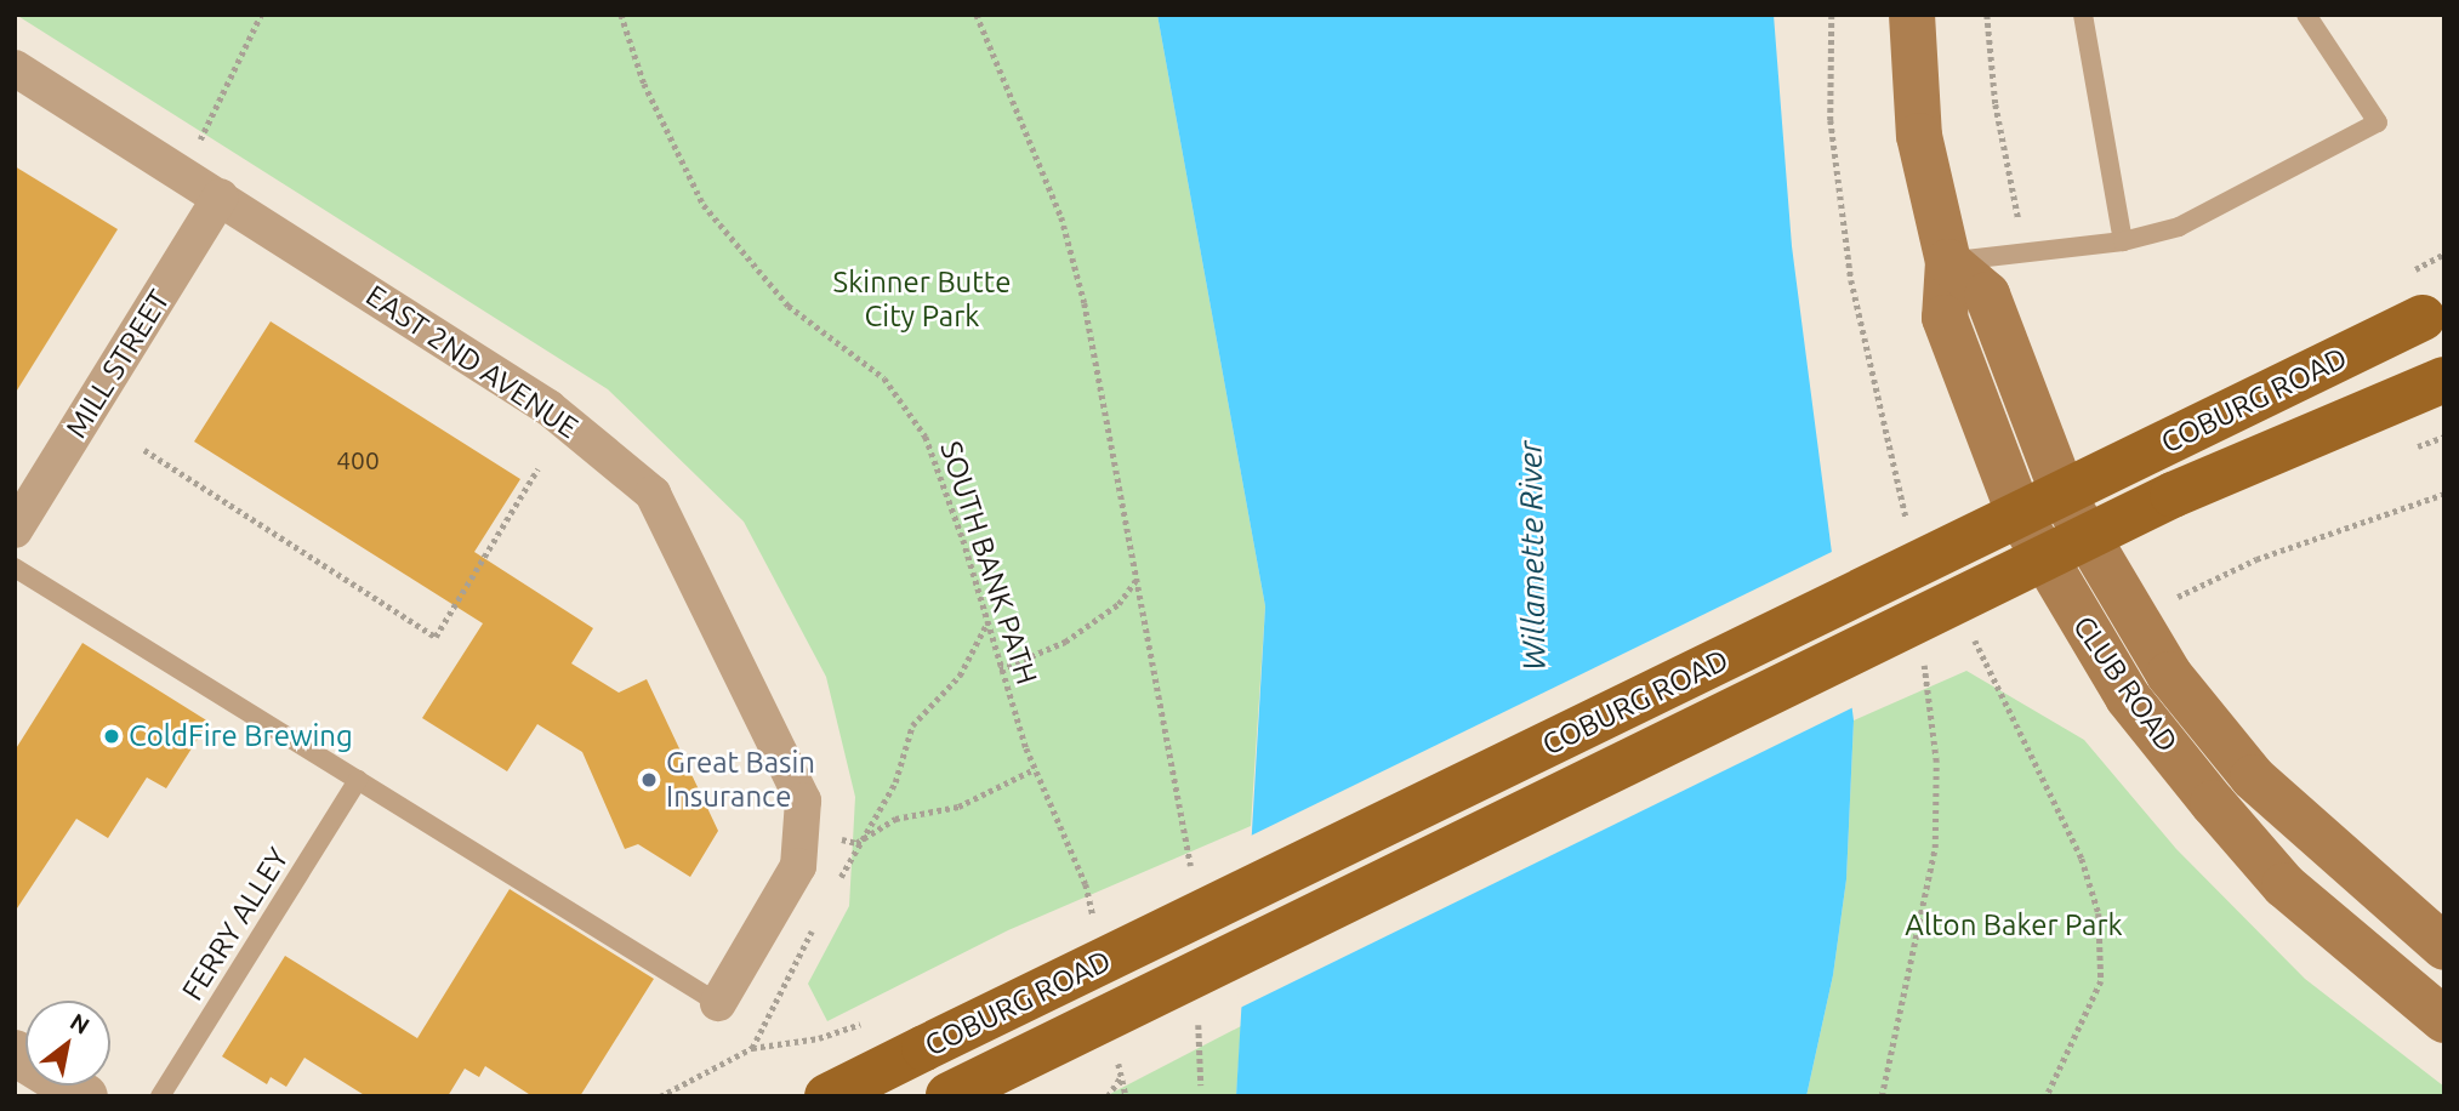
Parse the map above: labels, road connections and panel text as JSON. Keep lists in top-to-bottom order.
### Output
{
  "streets": {
    "main road": ["COBURG ROAD", "CLUB ROAD"],
    "street": ["EAST 2ND AVENUE", "MILL STREET"],
    "lane": ["FERRY ALLEY"],
    "path": ["SOUTH BANK PATH"]
  },
  "crossings": [
    ["EAST 2ND AVENUE", "MILL STREET"]
  ],
  "water": ["Willamette River"],
  "parks": ["Skinner Butte City Park", "Alton Baker Park"],
  "places": ["ColdFire Brewing", "Great Basin Insurance"],
  "house_numbers": ["400"],
  "north": "top right"
}
